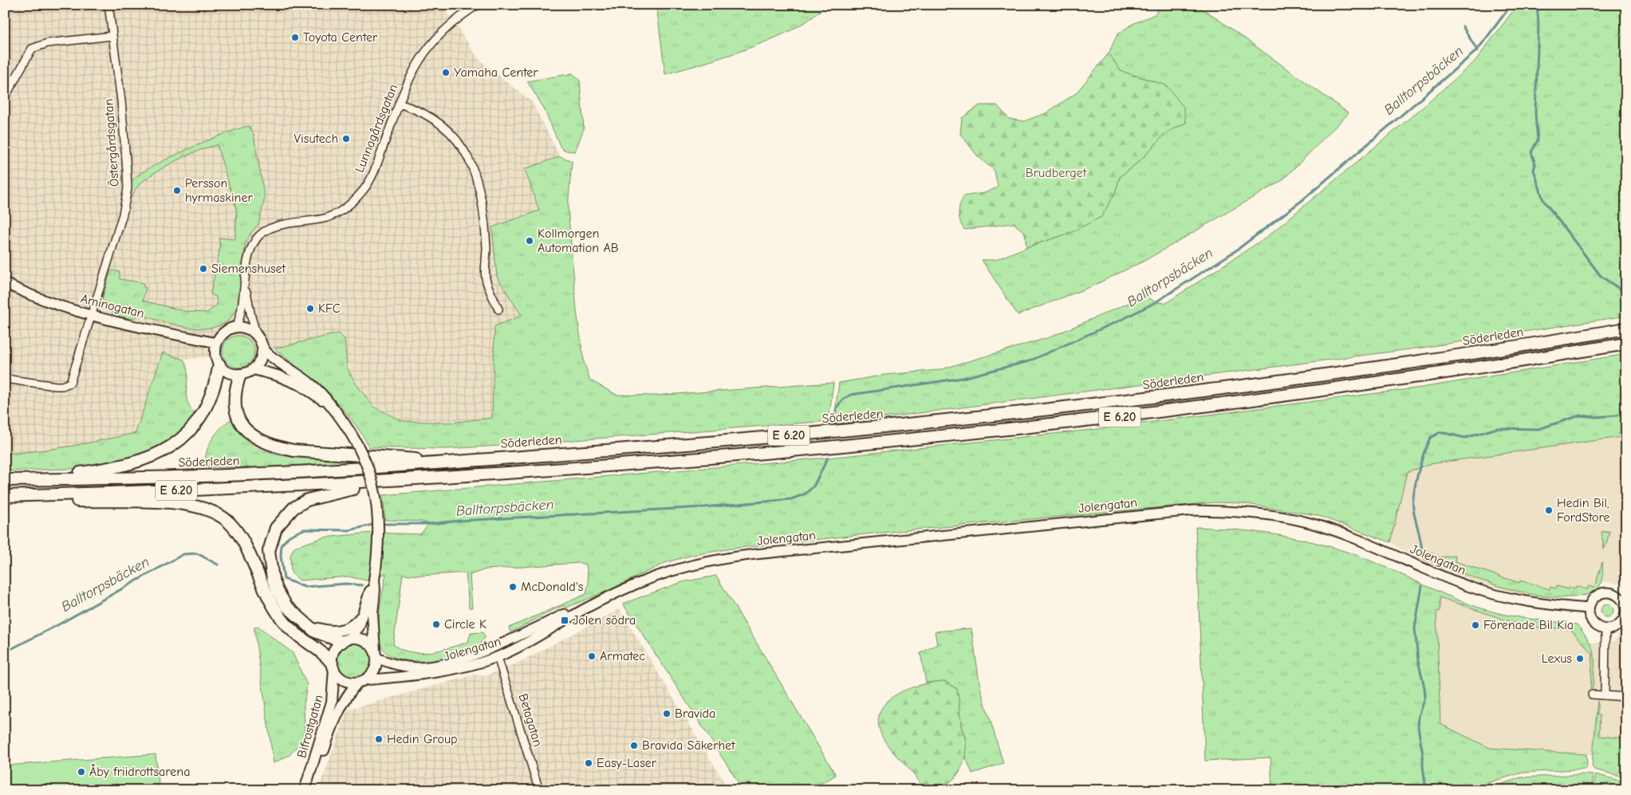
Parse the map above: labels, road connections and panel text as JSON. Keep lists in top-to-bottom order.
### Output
{
  "streets": {
    "highway": ["Söderleden", "E 6.20"],
    "main road": ["Bifrostgatan"],
    "street": [
      "Lunnagårdsgatan",
      "Östergårdsgatan",
      "Aminogatan",
      "Jolengatan",
      "Betagatan"
    ]
  },
  "crossings": [
    ["Lunnagårdsgatan", "Aminogatan"],
    ["Östergårdsgatan", "Aminogatan"],
    ["Jolengatan", "Betagatan"],
    ["Jolengatan", "Bifrostgatan"]
  ],
  "water": ["Balltorpsbäcken"],
  "parks": ["Brudberget"],
  "places": {
    "other": [
      "Toyota Center",
      "Yamaha Center",
      "Visutech",
      "Persson hyrmaskiner",
      "Kollmorgen Automation AB",
      "Siemenshuset",
      "KFC",
      "Hedin Bil, FordStore",
      "McDonald's",
      "Circle K",
      "Förenade Bil Kia",
      "Armatec",
      "Lexus",
      "Bravida",
      "Hedin Group",
      "Bravida Säkerhet",
      "Easy-Laser",
      "Åby friidrottsarena"
    ],
    "transit": ["Jolen södra"]
  }
}
